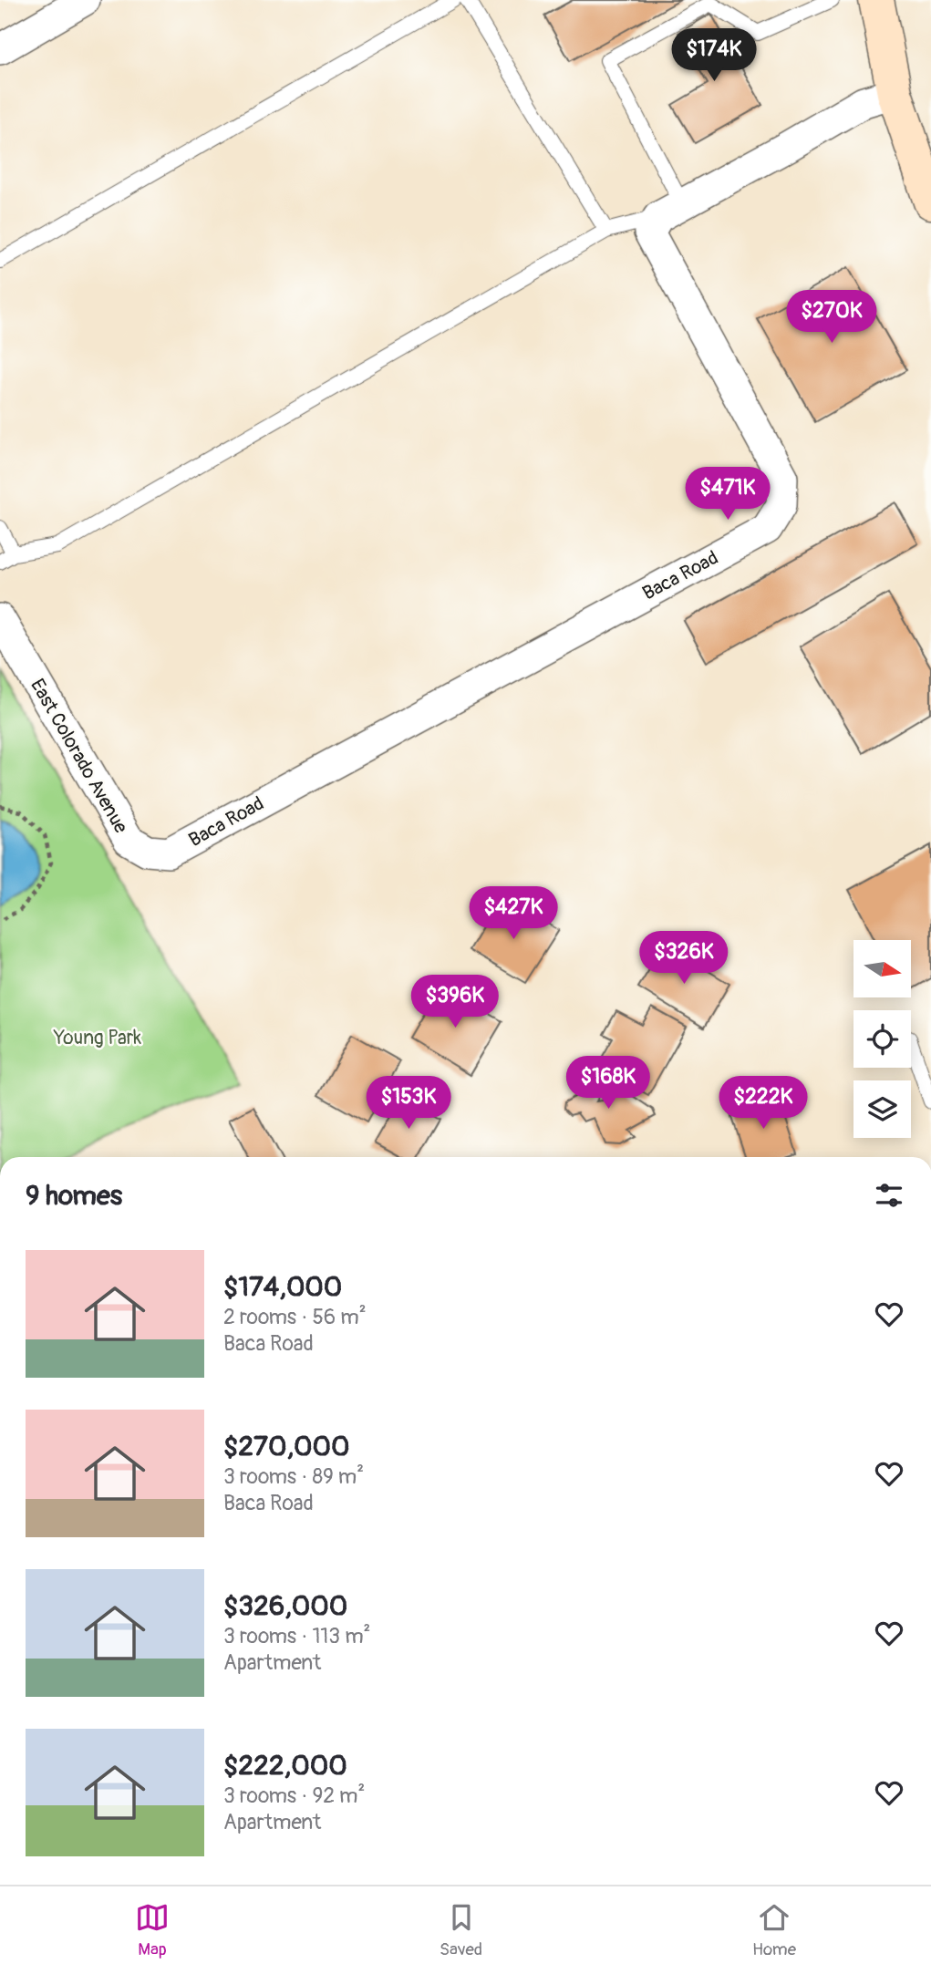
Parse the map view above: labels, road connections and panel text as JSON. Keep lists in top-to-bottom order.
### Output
{
  "streets": {
    "street": ["Baca Road", "East Colorado Avenue"]
  },
  "crossings": [
    ["Baca Road", "East Colorado Avenue"]
  ],
  "parks": ["Young Park"],
  "north": "right",
  "page": {
    "price": [
      "$174K",
      "$270K",
      "$471K",
      "$427K",
      "$326K",
      "$396K",
      "$168K",
      "$153K",
      "$222K"
    ],
    "heading": "9 homes",
    "list": [
      {
        "name": "$174,000",
        "note": "2 rooms · 56 m² · Baca Road"
      },
      {
        "name": "$270,000",
        "note": "3 rooms · 89 m² · Baca Road"
      },
      {
        "name": "$326,000",
        "note": "3 rooms · 113 m² · Apartment"
      },
      {
        "name": "$222,000",
        "note": "3 rooms · 92 m² · Apartment"
      }
    ],
    "tabs": ["Map", "Saved", "Home"]
  }
}
